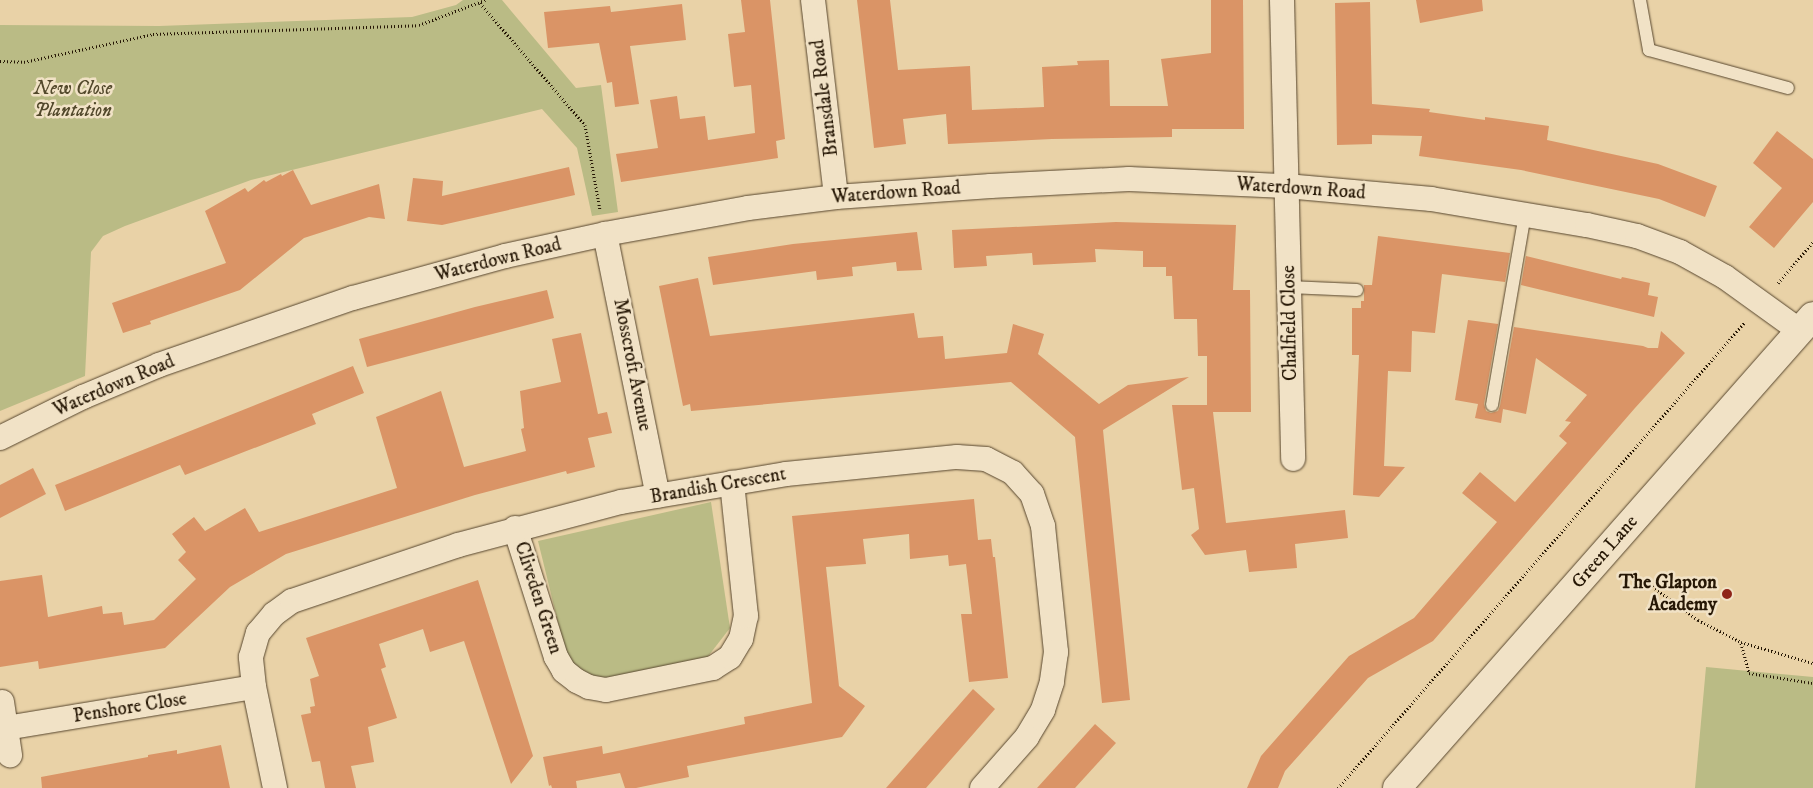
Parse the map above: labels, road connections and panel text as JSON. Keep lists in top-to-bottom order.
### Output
{
  "streets": {
    "street": [
      "Bransdale Road",
      "Waterdown Road",
      "Chalfield Close",
      "Mosscroft Avenue",
      "Brandish Crescent",
      "Green Lane",
      "Cliveden Green",
      "Penshore Close"
    ]
  },
  "crossings": [
    ["Bransdale Road", "Waterdown Road"],
    ["Waterdown Road", "Chalfield Close"],
    ["Waterdown Road", "Mosscroft Avenue"],
    ["Waterdown Road", "Green Lane"],
    ["Mosscroft Avenue", "Brandish Crescent"],
    ["Brandish Crescent", "Cliveden Green"],
    ["Brandish Crescent", "Penshore Close"]
  ],
  "parks": ["New Close Plantation"],
  "places": ["The Glapton Academy"]
}
